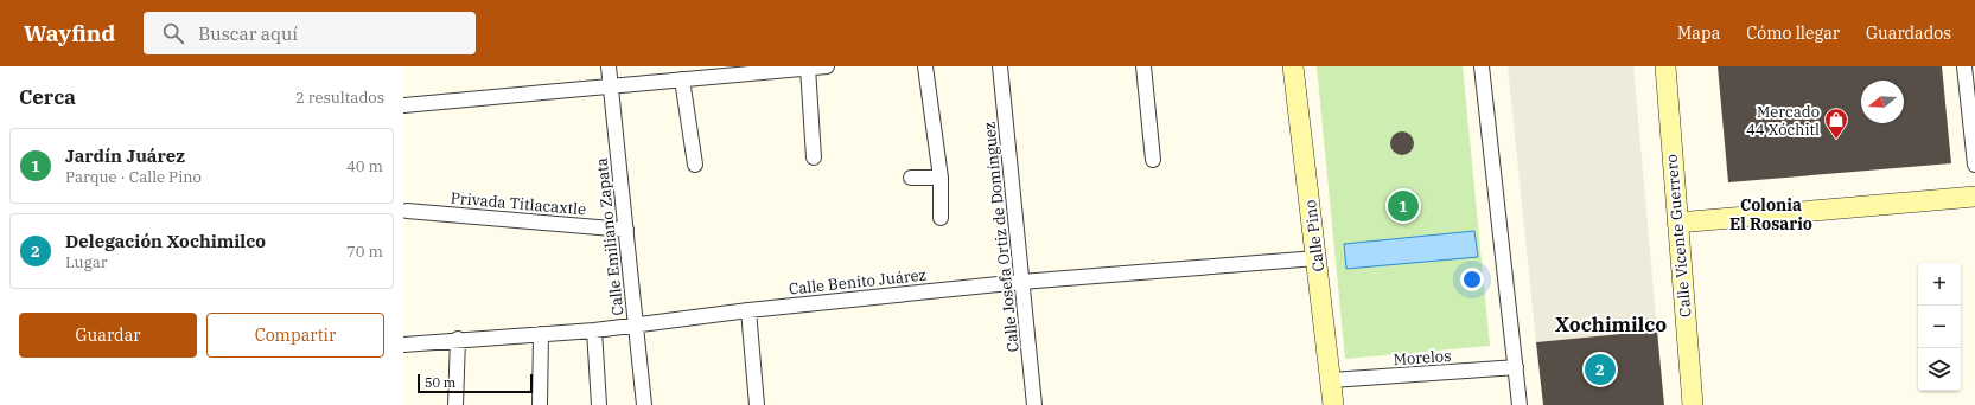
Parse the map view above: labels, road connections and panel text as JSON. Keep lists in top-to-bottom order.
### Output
{
  "streets": {
    "street": [
      "Privada Titlacaxtle",
      "Calle Pino",
      "Calle Vicente Guerrero",
      "Calle Emiliano Zapata",
      "Calle Josefa Ortiz de Domínguez",
      "Calle Benito Juárez",
      "Morelos"
    ]
  },
  "crossings": [
    ["Privada Titlacaxtle", "Calle Emiliano Zapata"],
    ["Calle Pino", "Calle Benito Juárez"],
    ["Calle Pino", "Morelos"],
    ["Calle Emiliano Zapata", "Calle Benito Juárez"],
    ["Calle Josefa Ortiz de Domínguez", "Calle Benito Juárez"]
  ],
  "districts": ["Colonia El Rosario", "Xochimilco"],
  "places": {
    "shop": ["Mercado 44 Xóchitl"]
  },
  "scale_bar": "50 m",
  "north": "left",
  "page": {
    "header": "Wayfind",
    "search": "Buscar aquí",
    "nav": ["Mapa", "Cómo llegar", "Guardados"],
    "heading": ["Cerca", "2 resultados"],
    "list": [
      {
        "mark": "1",
        "name": "Jardín Juárez",
        "note": "Parque · Calle Pino",
        "value": "40 m"
      },
      {
        "mark": "2",
        "name": "Delegación Xochimilco",
        "note": "Lugar",
        "value": "70 m"
      }
    ],
    "pins": ["1", "2"],
    "map_buttons": ["+", "−"],
    "buttons": ["Guardar", "Compartir"],
    "scale": "50 m"
  }
}
